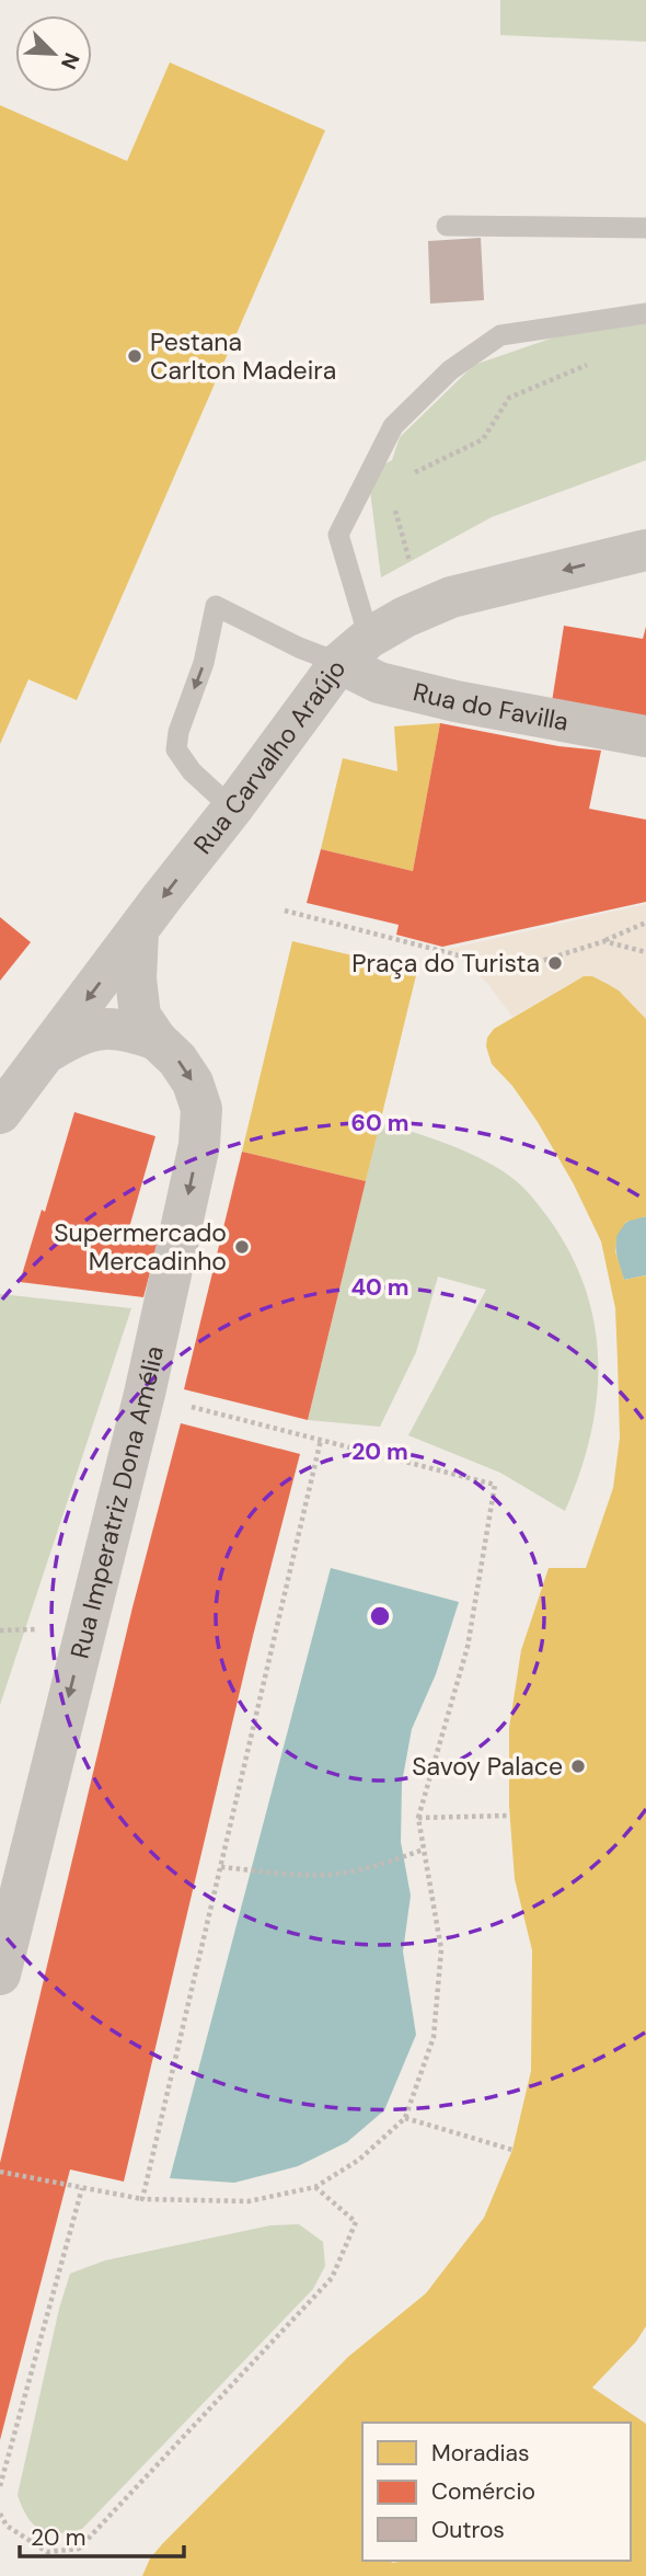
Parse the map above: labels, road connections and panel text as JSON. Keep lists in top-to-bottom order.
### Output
{
  "streets": {
    "street": ["Rua do Favilla", "Rua Carvalho Araújo", "Rua Imperatriz Dona Amélia"]
  },
  "crossings": [
    ["Rua do Favilla", "Rua Carvalho Araújo"],
    ["Rua Carvalho Araújo", "Rua Imperatriz Dona Amélia"]
  ],
  "one_way": ["Rua Carvalho Araújo", "Rua Imperatriz Dona Amélia"],
  "places": [
    "Pestana Carlton Madeira",
    "Praça do Turista",
    "Supermercado Mercadinho",
    "Savoy Palace"
  ],
  "legend": ["Moradias", "Comércio", "Outros"],
  "scale_bar": "20 m",
  "north": "bottom right",
  "rings": ["60 m", "40 m", "20 m"]
}
